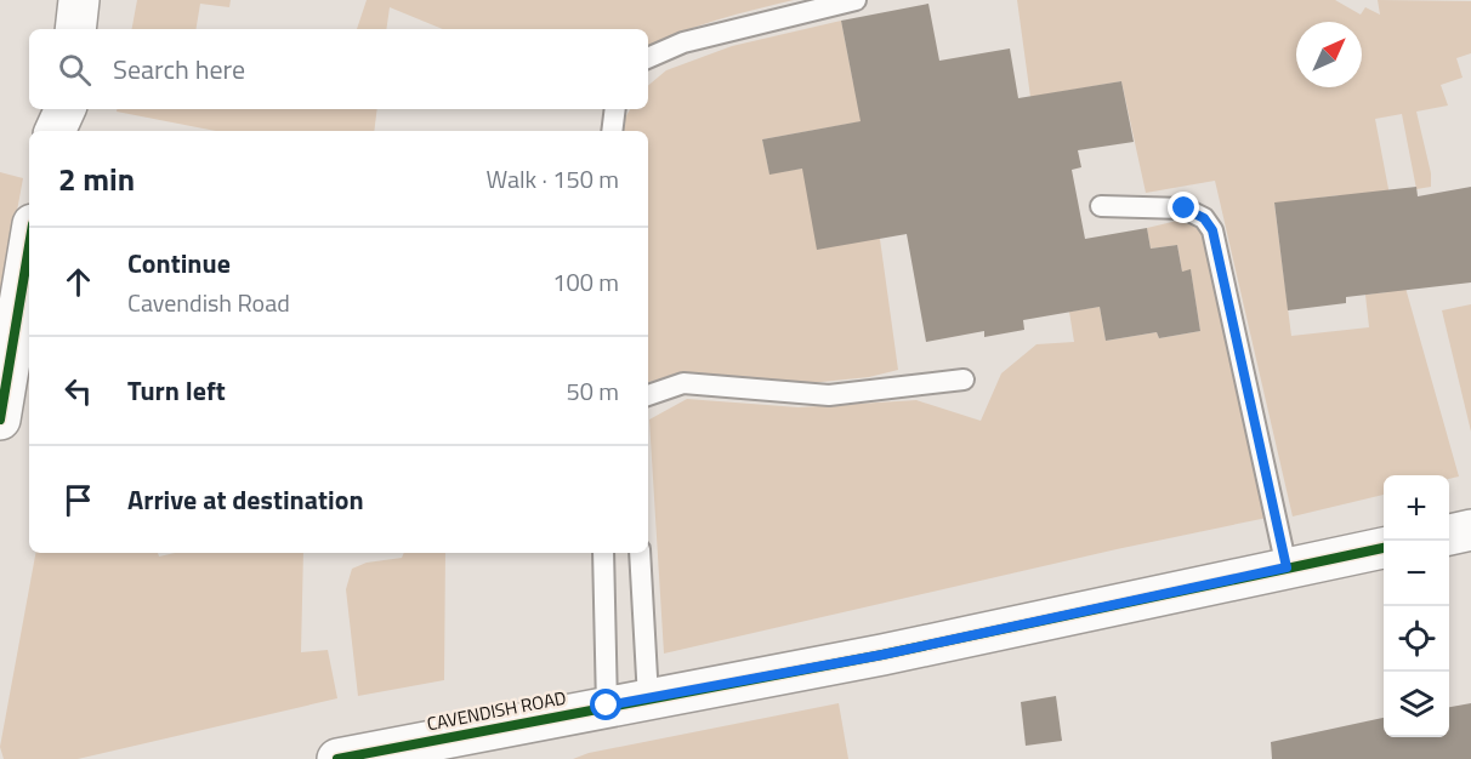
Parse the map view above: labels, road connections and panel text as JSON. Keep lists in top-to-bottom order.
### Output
{
  "streets": {
    "street": ["CAVENDISH ROAD"]
  },
  "north": "top right",
  "page": {
    "search": "Search here",
    "heading": ["2 min", "Walk · 150 m"],
    "list": [
      ["Continue", "Cavendish Road", "100 m"],
      ["Turn left", "50 m"],
      "Arrive at destination"
    ],
    "map_buttons": ["+", "−"]
  }
}
